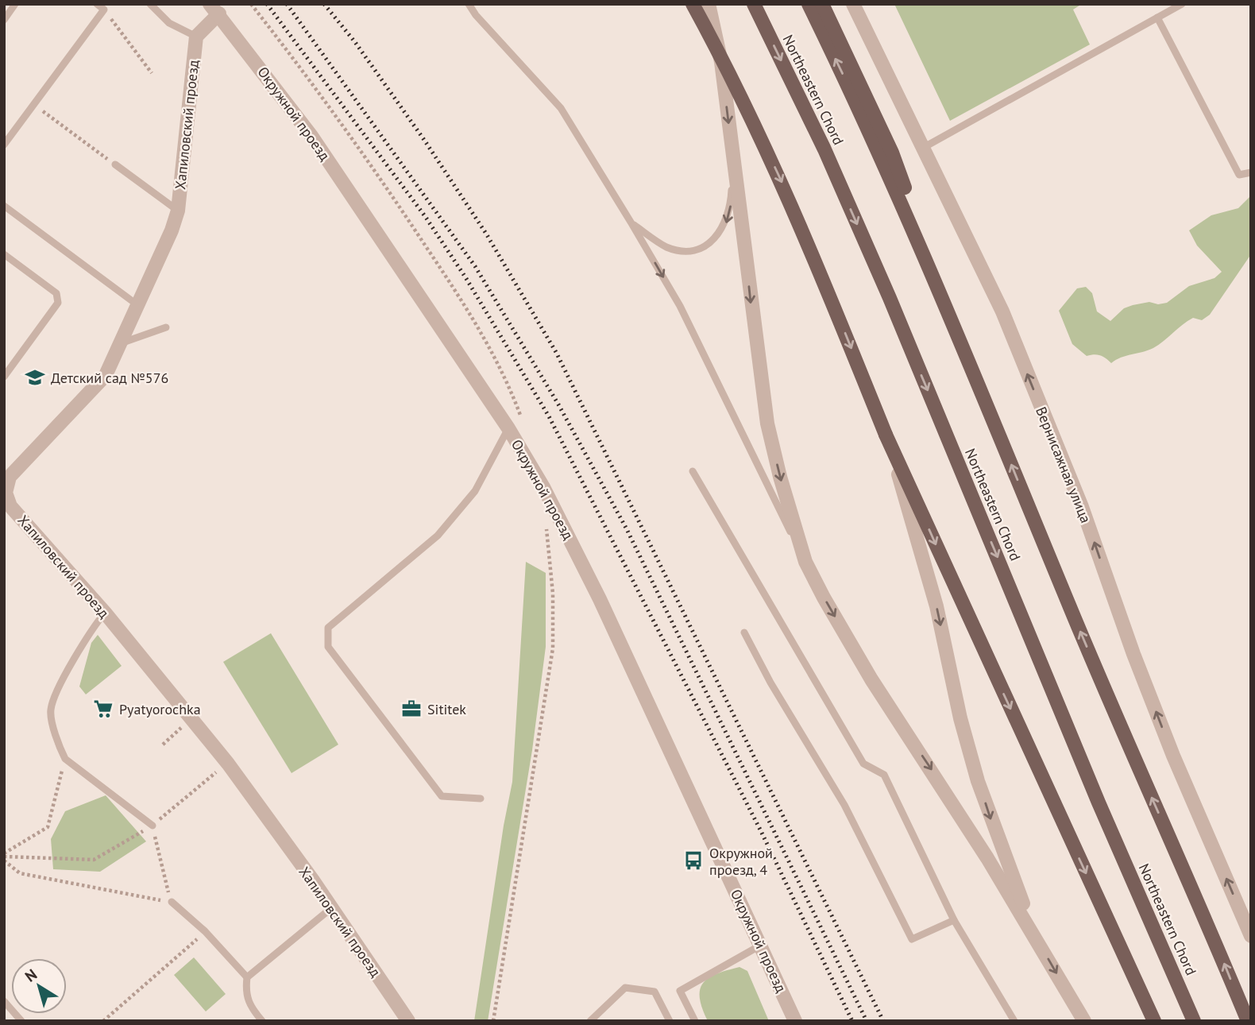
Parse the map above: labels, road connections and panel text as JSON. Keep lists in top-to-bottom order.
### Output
{
  "streets": {
    "main road": ["Northeastern Chord"],
    "street": ["Окружной проезд", "Хапиловский проезд", "Вернисажная улица"]
  },
  "one_way": ["Вернисажная улица"],
  "places": {
    "school or university": ["Детский сад №576"],
    "supermarket": ["Pyatyorochka"],
    "office": ["Sititek"],
    "bus stop": ["Окружной проезд, 4"]
  },
  "north": "top left"
}
